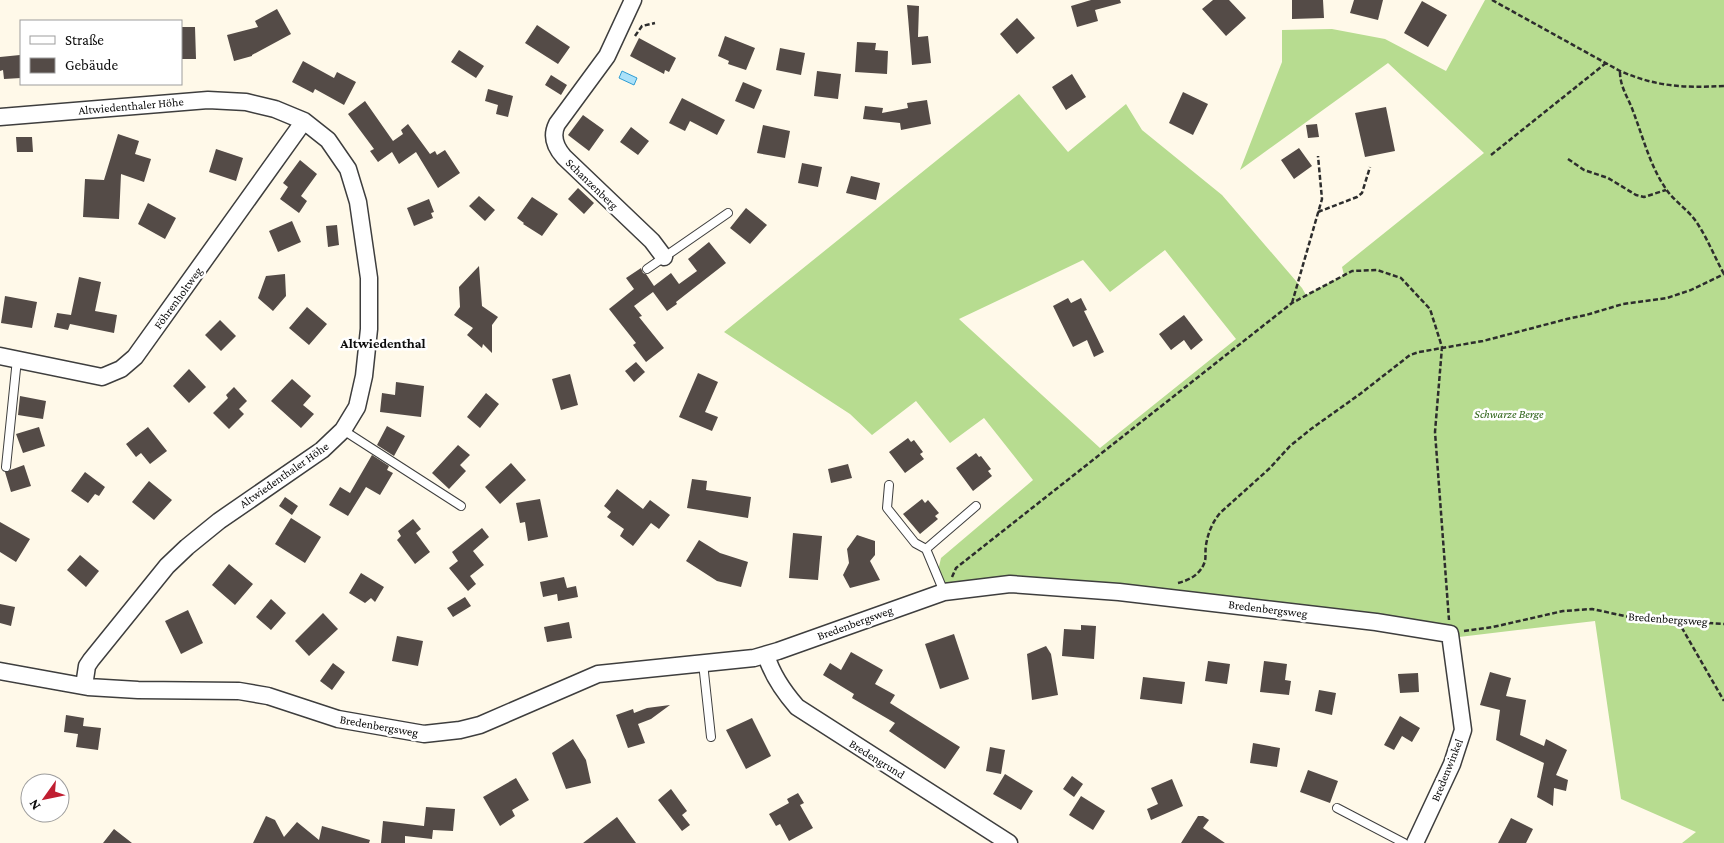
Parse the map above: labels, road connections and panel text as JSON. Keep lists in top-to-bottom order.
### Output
{
  "streets": {
    "street": [
      "Altwiedenthaler Höhe",
      "Schanzenberg",
      "Föhrenholtweg",
      "Bredenbergsweg",
      "Bredengrund",
      "Bredenwinkel"
    ]
  },
  "crossings": [
    ["Altwiedenthaler Höhe", "Föhrenholtweg"],
    ["Altwiedenthaler Höhe", "Bredenbergsweg"],
    ["Bredenbergsweg", "Bredengrund"],
    ["Bredenbergsweg", "Bredenwinkel"]
  ],
  "districts": ["Altwiedenthal"],
  "parks": ["Schwarze Berge"],
  "legend": ["Straße", "Gebäude"],
  "north": "bottom left"
}
